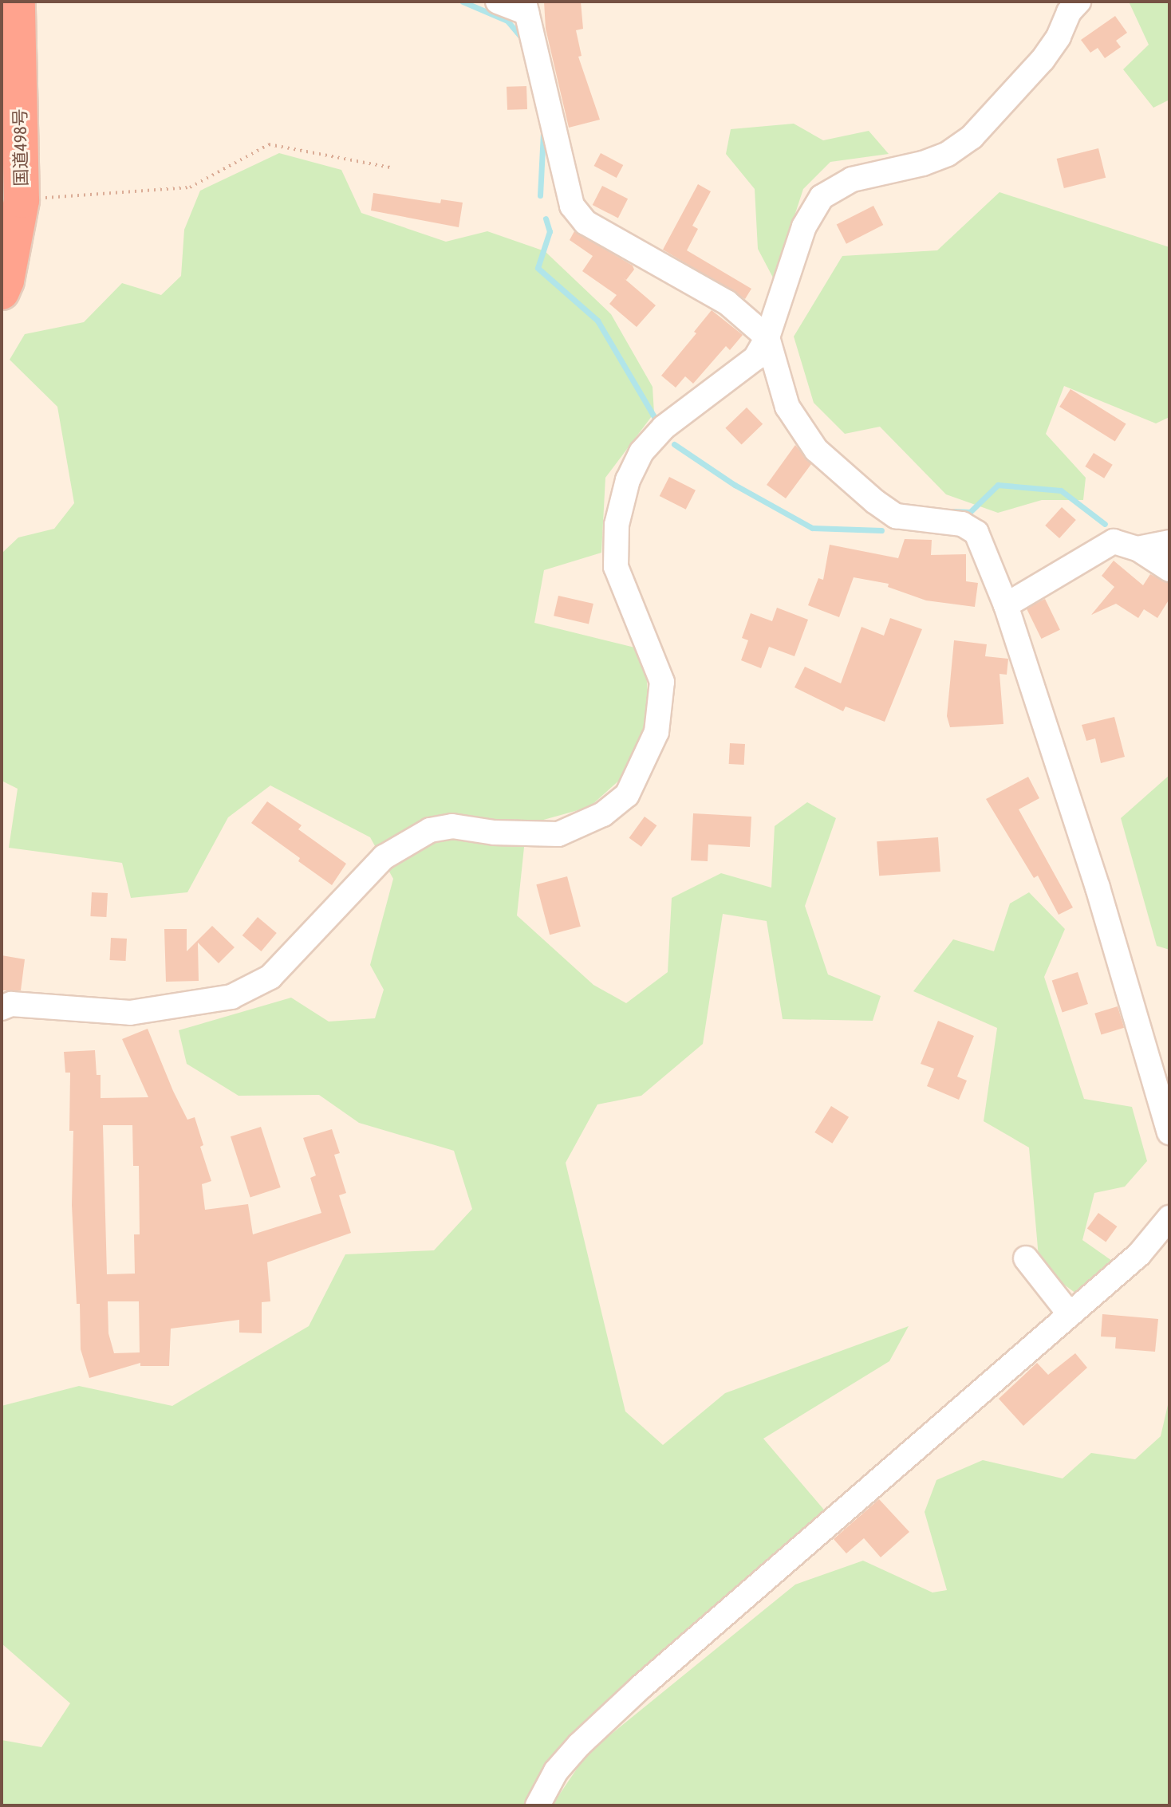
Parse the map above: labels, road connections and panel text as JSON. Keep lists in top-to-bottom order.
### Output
{
  "streets": {
    "highway": ["国道498号"]
  }
}
